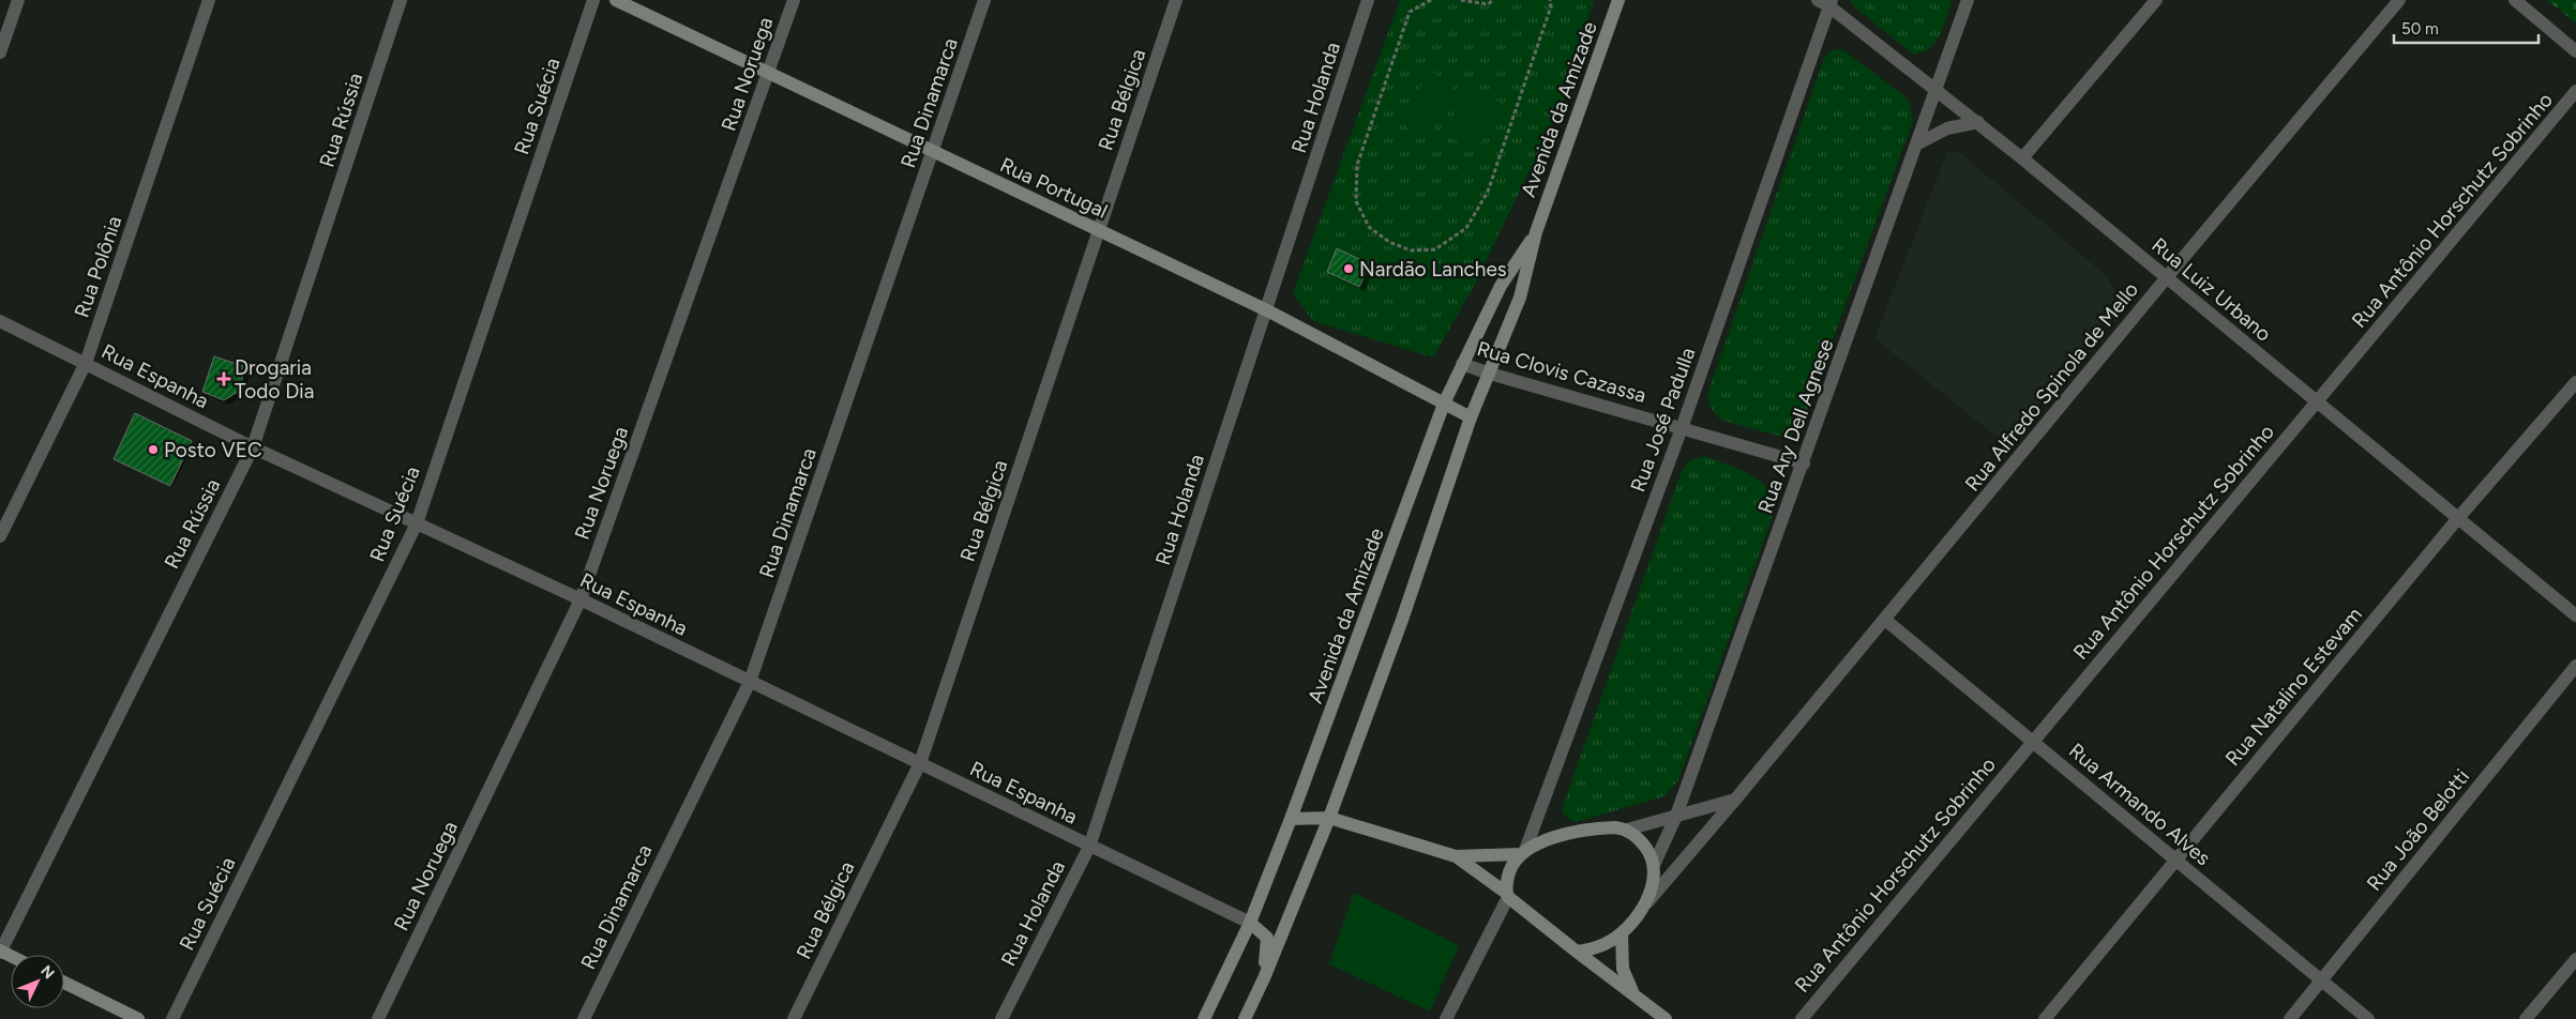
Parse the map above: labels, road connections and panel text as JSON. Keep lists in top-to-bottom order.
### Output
{
  "streets": {
    "main road": ["Avenida da Amizade", "Rua Portugal"],
    "street": [
      "Rua Noruega",
      "Rua Holanda",
      "Rua Bélgica",
      "Rua Dinamarca",
      "Rua Suécia",
      "Rua Rússia",
      "Rua Antônio Horschutz Sobrinho",
      "Rua Polônia",
      "Rua Luiz Urbano",
      "Rua Clovis Cazassa",
      "Rua Espanha",
      "Rua Alfredo Spinola de Mello",
      "Rua José Padulla",
      "Rua Ary Dell Agnese",
      "Rua Natalino Estevam",
      "Rua Armando Alves",
      "Rua João Belotti"
    ]
  },
  "crossings": [
    ["Rua Noruega", "Rua Portugal"],
    ["Rua Noruega", "Rua Espanha"],
    ["Rua Holanda", "Rua Portugal"],
    ["Rua Holanda", "Rua Espanha"],
    ["Rua Bélgica", "Rua Portugal"],
    ["Rua Bélgica", "Rua Espanha"],
    ["Rua Dinamarca", "Rua Portugal"],
    ["Rua Dinamarca", "Rua Espanha"],
    ["Rua Suécia", "Rua Espanha"],
    ["Avenida da Amizade", "Rua Portugal"],
    ["Avenida da Amizade", "Rua Clovis Cazassa"],
    ["Avenida da Amizade", "Rua Espanha"],
    ["Rua Rússia", "Rua Espanha"],
    ["Rua Antônio Horschutz Sobrinho", "Rua Luiz Urbano"],
    ["Rua Antônio Horschutz Sobrinho", "Rua Armando Alves"],
    ["Rua Polônia", "Rua Espanha"],
    ["Rua Luiz Urbano", "Rua Alfredo Spinola de Mello"],
    ["Rua Luiz Urbano", "Rua José Padulla"],
    ["Rua Luiz Urbano", "Rua Ary Dell Agnese"],
    ["Rua Luiz Urbano", "Rua Natalino Estevam"],
    ["Rua Clovis Cazassa", "Rua José Padulla"],
    ["Rua Clovis Cazassa", "Rua Ary Dell Agnese"],
    ["Rua Alfredo Spinola de Mello", "Rua José Padulla"],
    ["Rua Alfredo Spinola de Mello", "Rua Ary Dell Agnese"],
    ["Rua Alfredo Spinola de Mello", "Rua Armando Alves"],
    ["Rua José Padulla", "Rua Ary Dell Agnese"],
    ["Rua Natalino Estevam", "Rua Armando Alves"],
    ["Rua Armando Alves", "Rua João Belotti"]
  ],
  "places": {
    "other": ["Nardão Lanches", "Posto VEC"],
    "health": ["Drogaria Todo Dia"]
  },
  "scale_bar": "50 m",
  "north": "top right"
}
